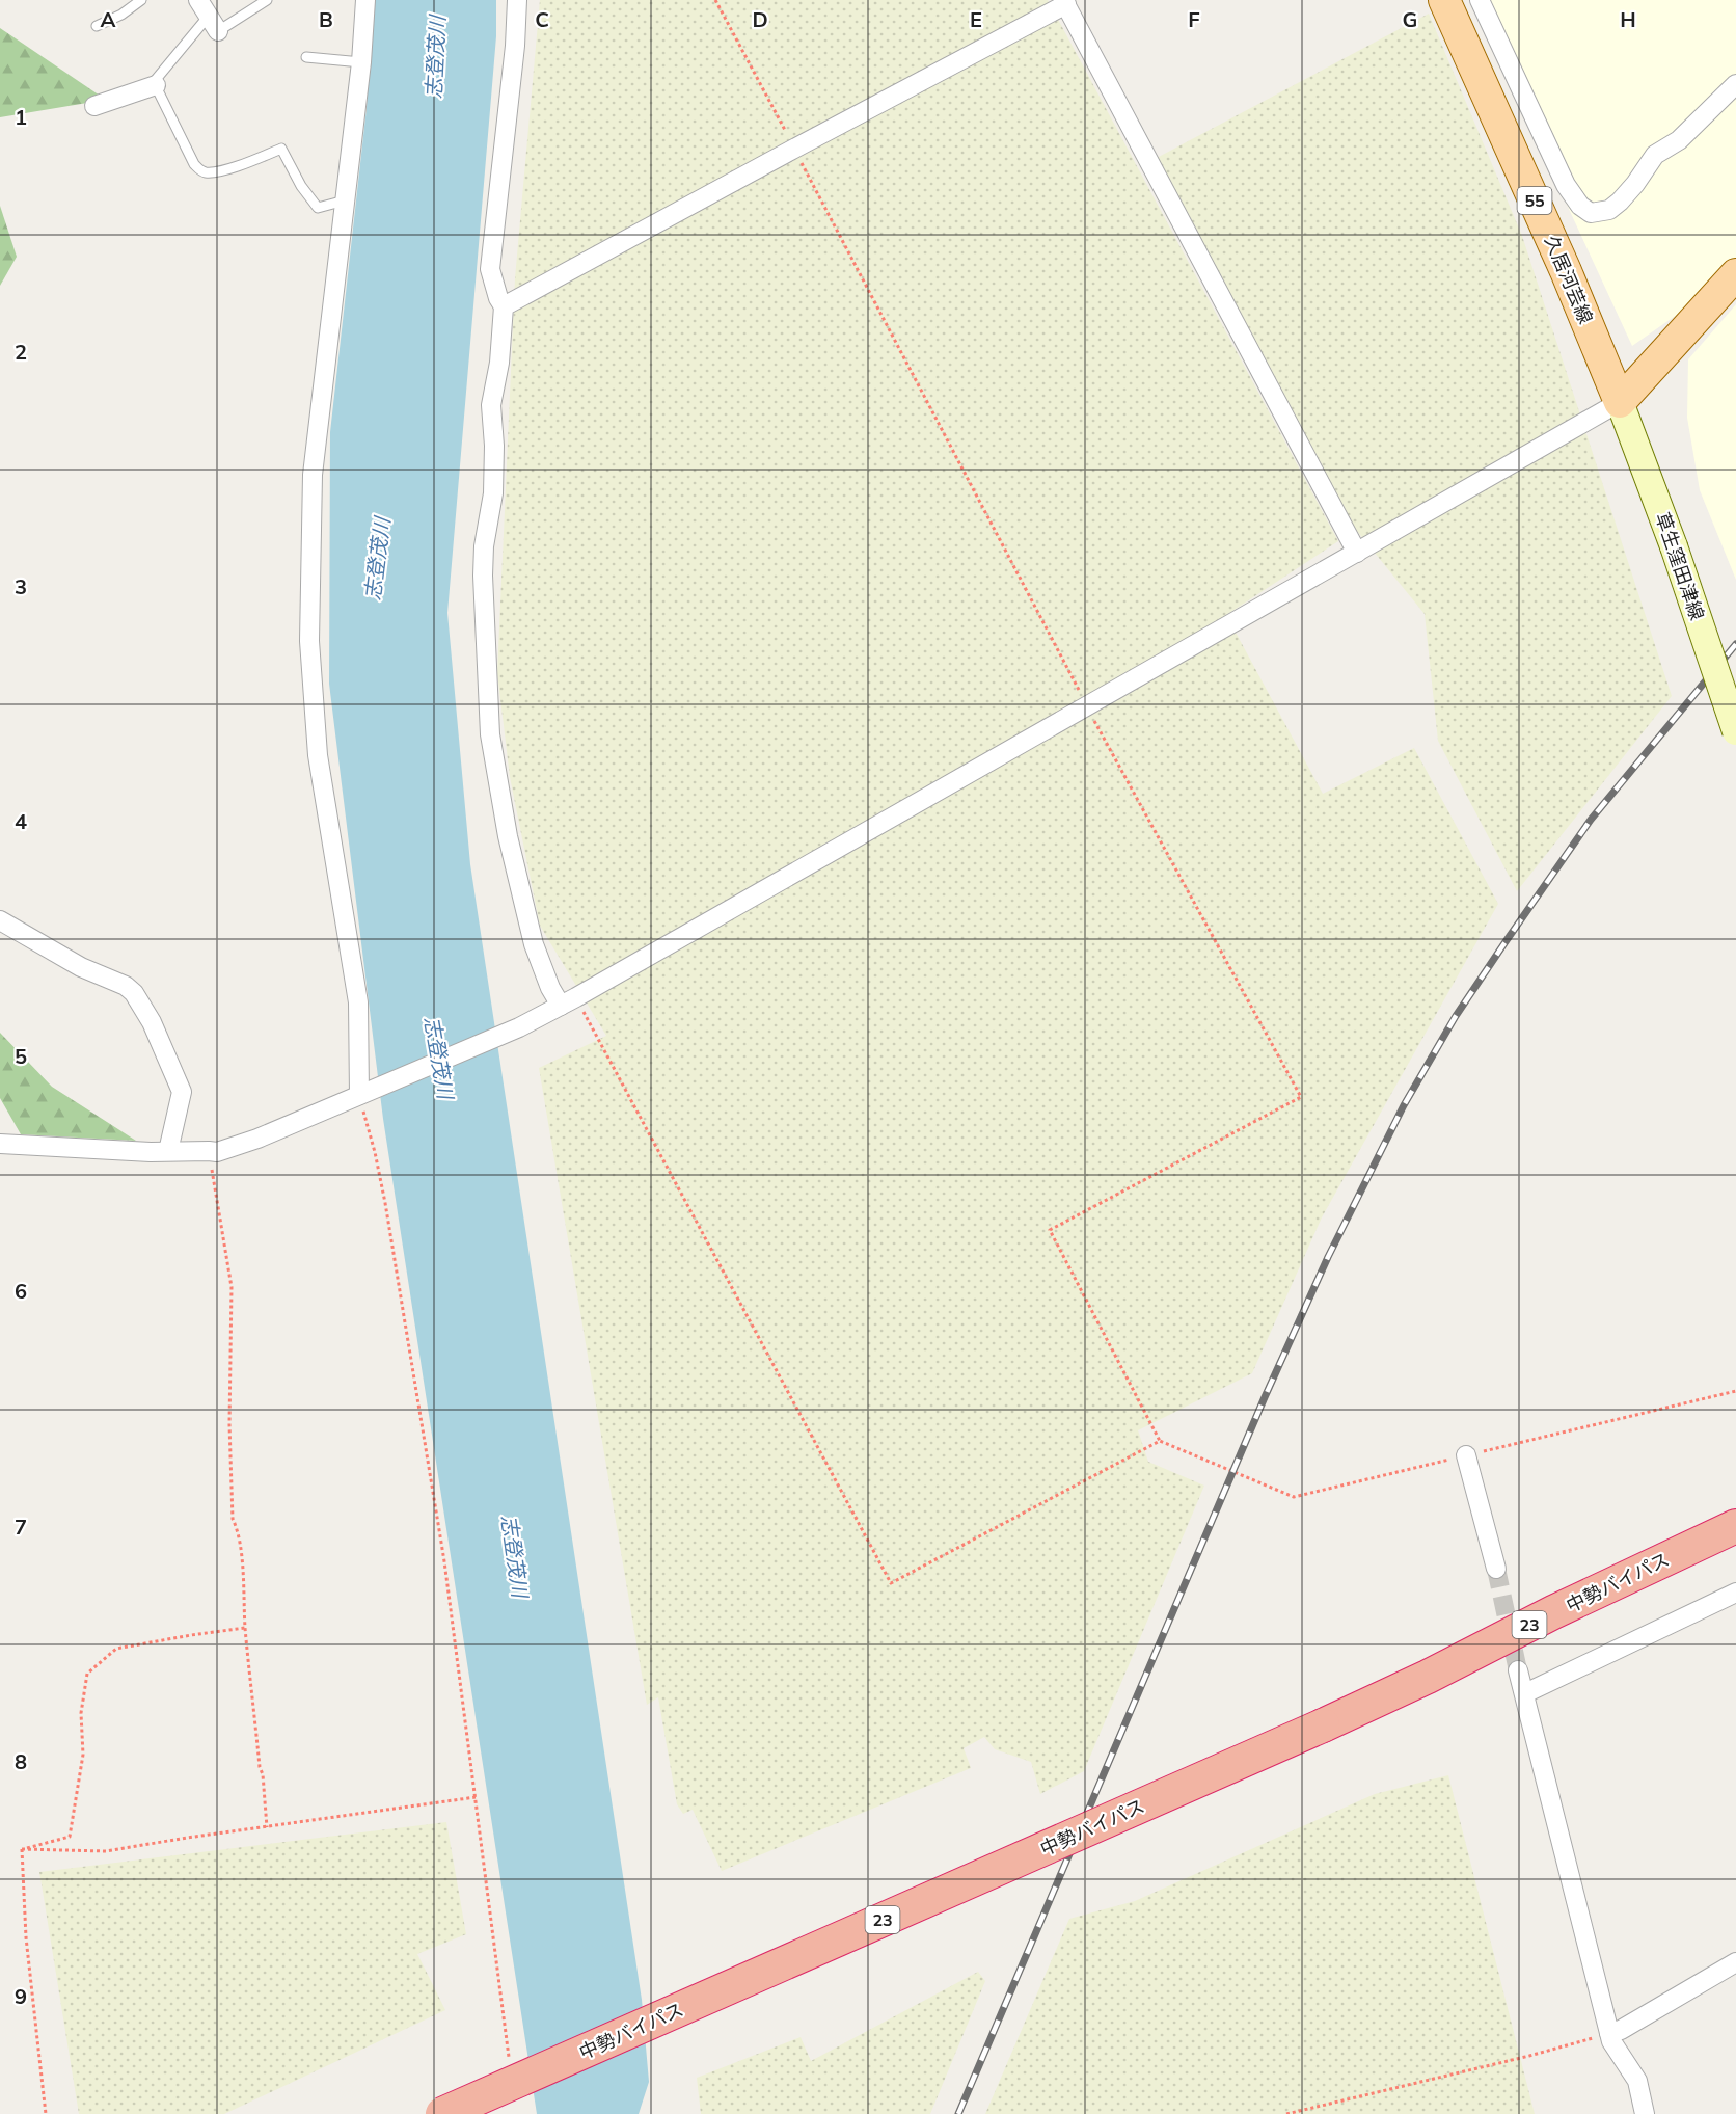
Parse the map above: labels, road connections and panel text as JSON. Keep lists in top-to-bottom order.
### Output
{
  "streets": {
    "highway": ["中勢バイパス", "23"],
    "main road": ["55", "久居河芸線", "草生窪田津線"]
  },
  "crossings": [
    ["久居河芸線", "草生窪田津線"]
  ],
  "water": ["志登茂川"],
  "grid": {
    "columns": [
      "A",
      "B",
      "C",
      "D",
      "E",
      "F",
      "G",
      "H"
    ],
    "rows": [
      "1",
      "2",
      "3",
      "4",
      "5",
      "6",
      "7",
      "8",
      "9"
    ]
  }
}
